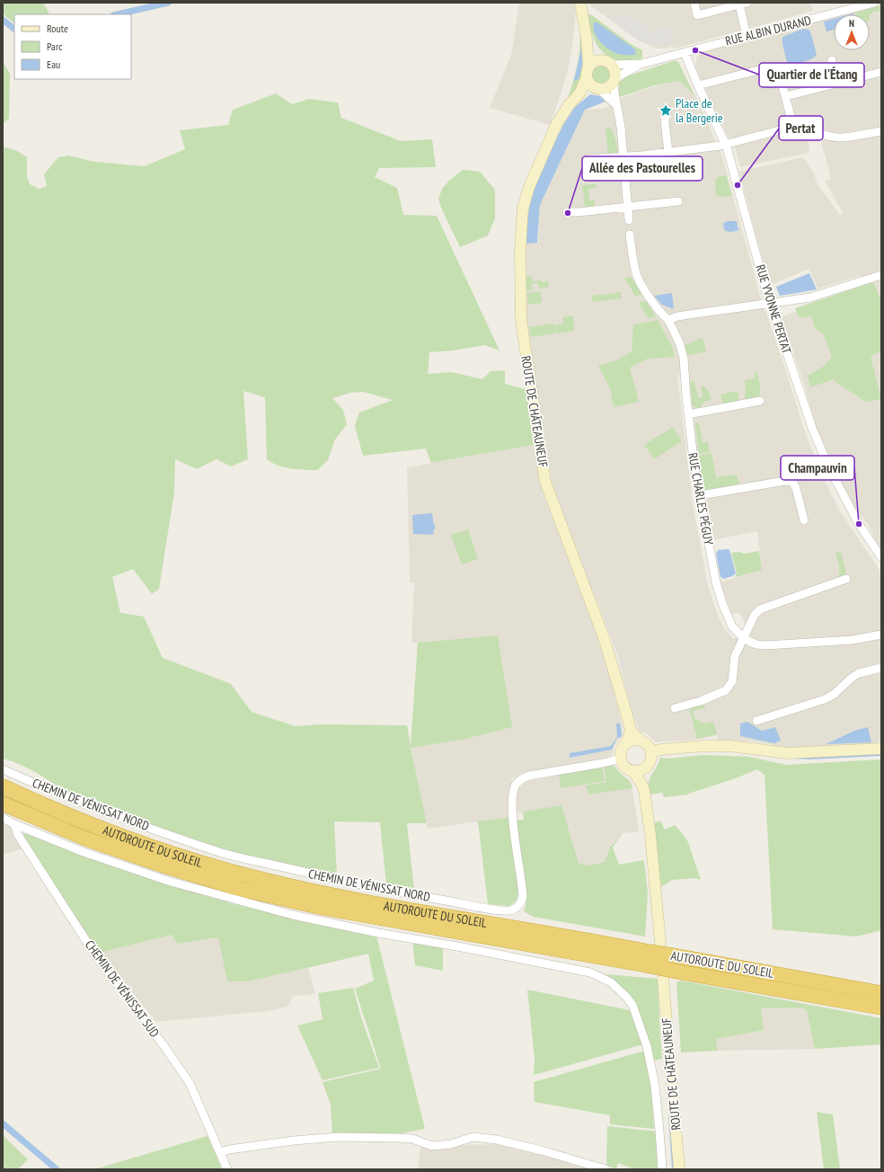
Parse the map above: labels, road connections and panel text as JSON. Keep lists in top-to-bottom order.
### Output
{
  "streets": {
    "highway": ["AUTOROUTE DU SOLEIL"],
    "main road": ["ROUTE DE CHÂTEAUNEUF"],
    "street": [
      "RUE ALBIN DURAND",
      "RUE YVONNE PERTAT",
      "RUE CHARLES PÉGUY",
      "CHEMIN DE VÉNISSAT NORD",
      "CHEMIN DE VÉNISSAT SUD"
    ]
  },
  "crossings": [
    ["RUE ALBIN DURAND", "RUE YVONNE PERTAT"],
    ["RUE ALBIN DURAND", "ROUTE DE CHÂTEAUNEUF"]
  ],
  "places": {
    "other": [
      "Quartier de l'Étang",
      "Pertat",
      "Allée des Pastourelles",
      "Champauvin"
    ],
    "place": ["Place de la Bergerie"]
  },
  "legend": ["Route", "Parc", "Eau"],
  "north": "top"
}
